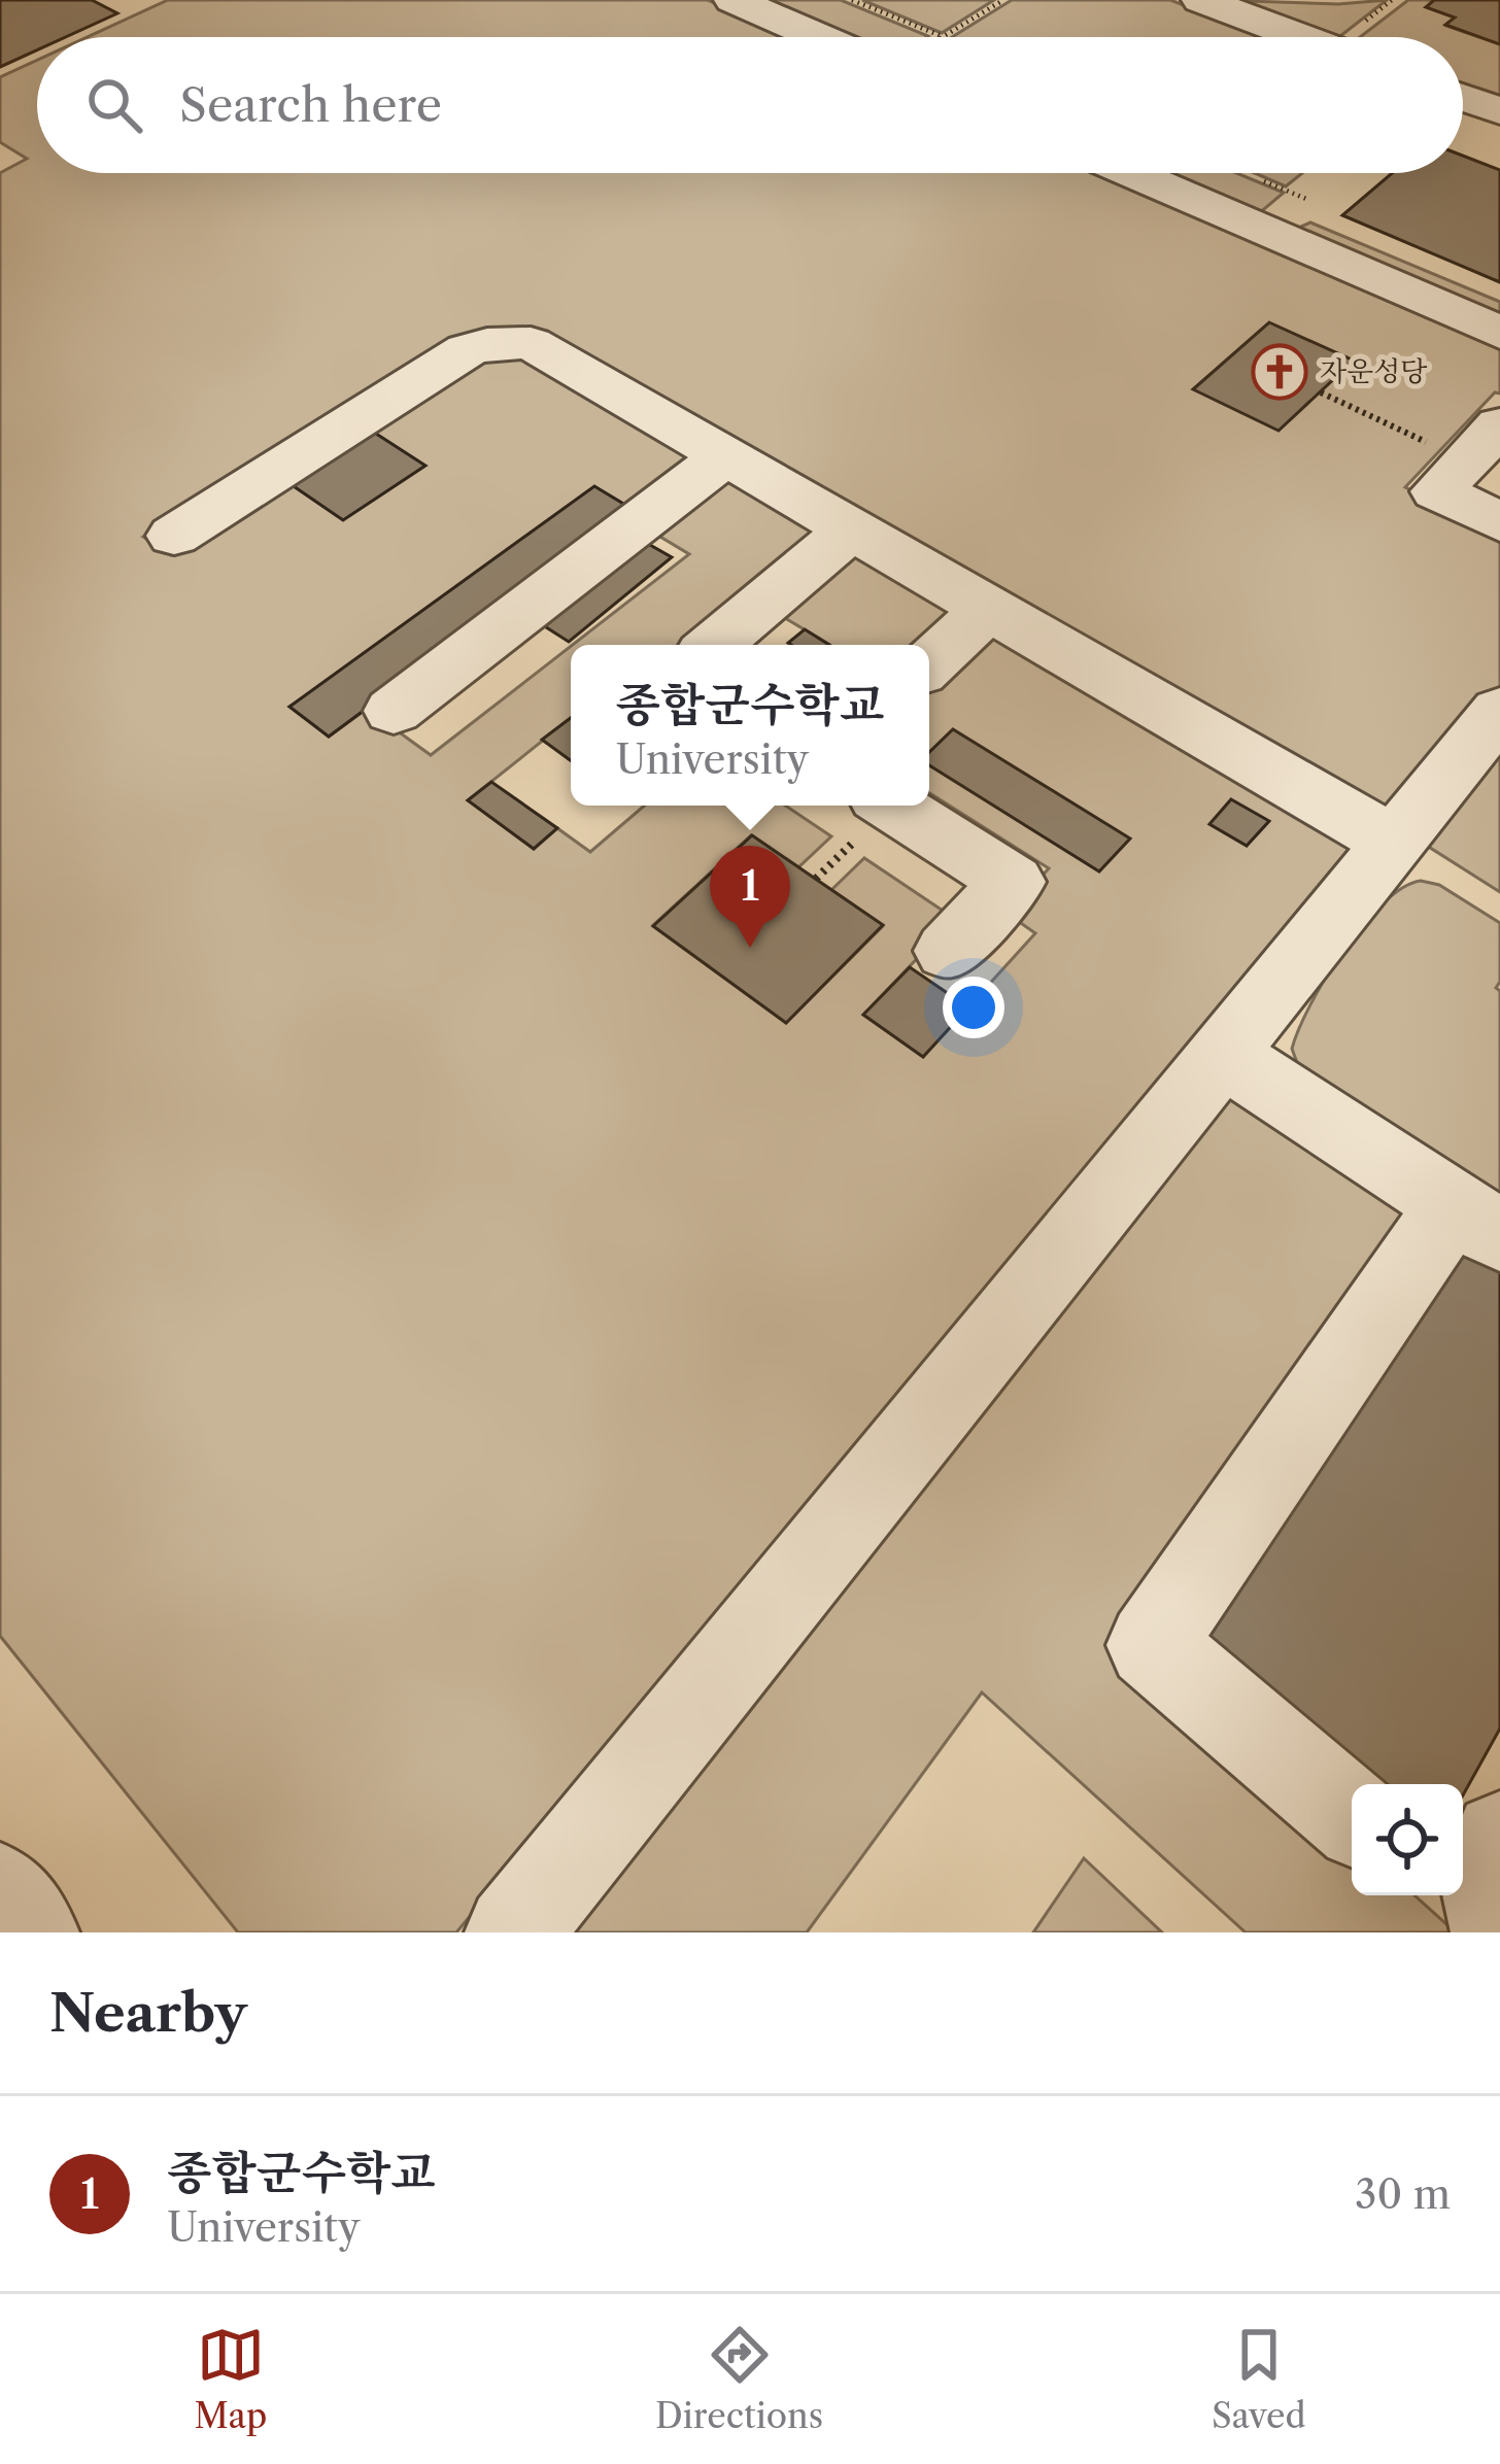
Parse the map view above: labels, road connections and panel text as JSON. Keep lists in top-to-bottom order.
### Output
{
  "places": {
    "church": ["자운성당"]
  },
  "page": {
    "search": "Search here",
    "popup": ["종합군수학교", "University"],
    "pins": "1",
    "heading": "Nearby",
    "list": [
      {
        "mark": "1",
        "name": "종합군수학교",
        "note": "University",
        "value": "30 m"
      }
    ],
    "nav": ["Map", "Directions", "Saved"]
  }
}
